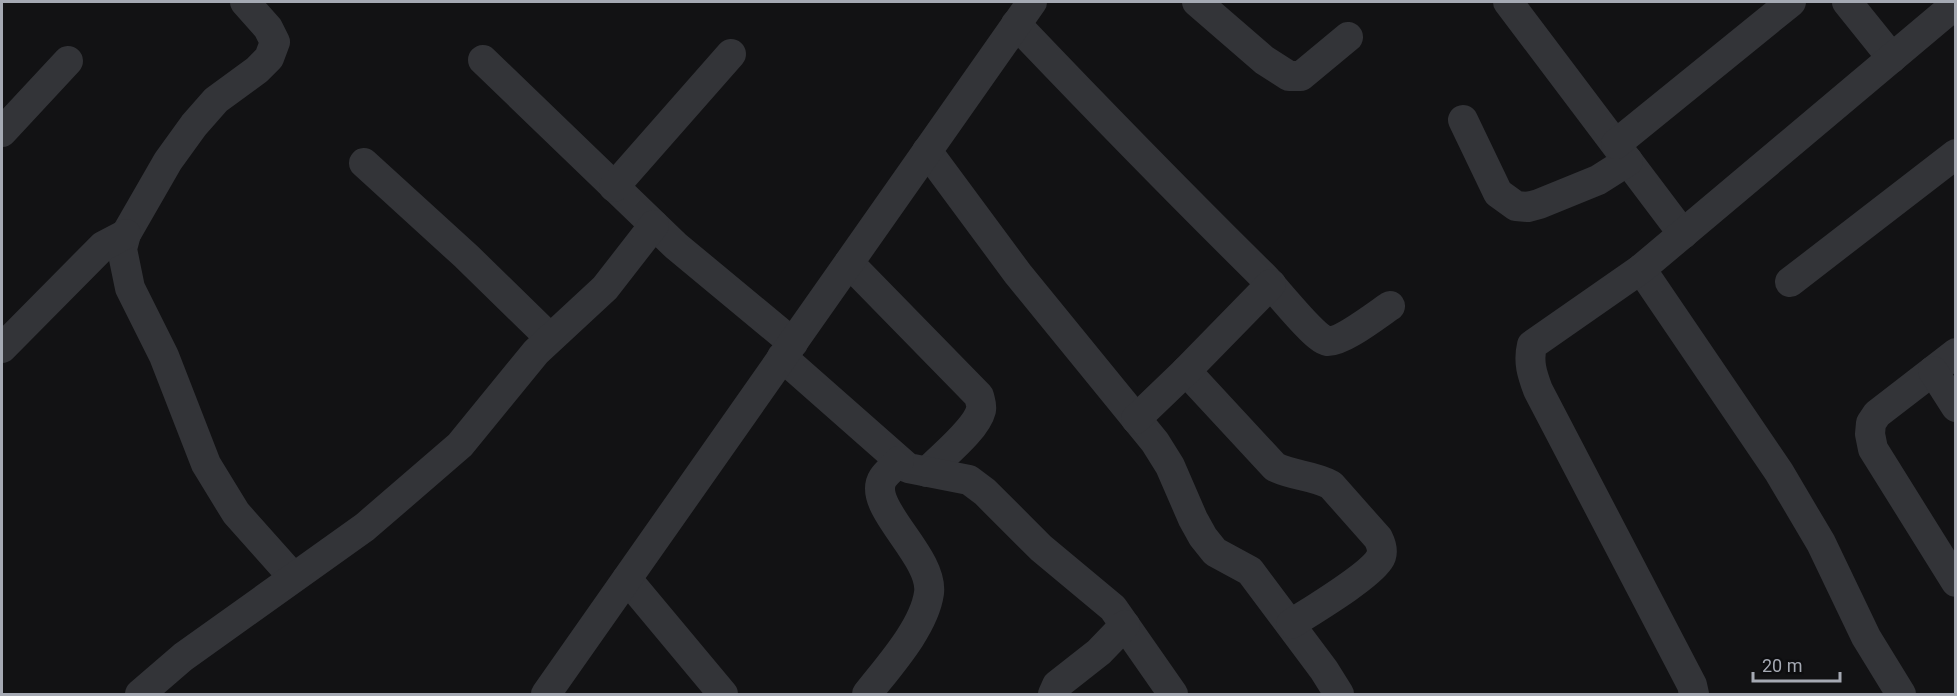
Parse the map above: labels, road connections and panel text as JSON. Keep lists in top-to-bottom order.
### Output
{
  "scale_bar": "20 m"
}
